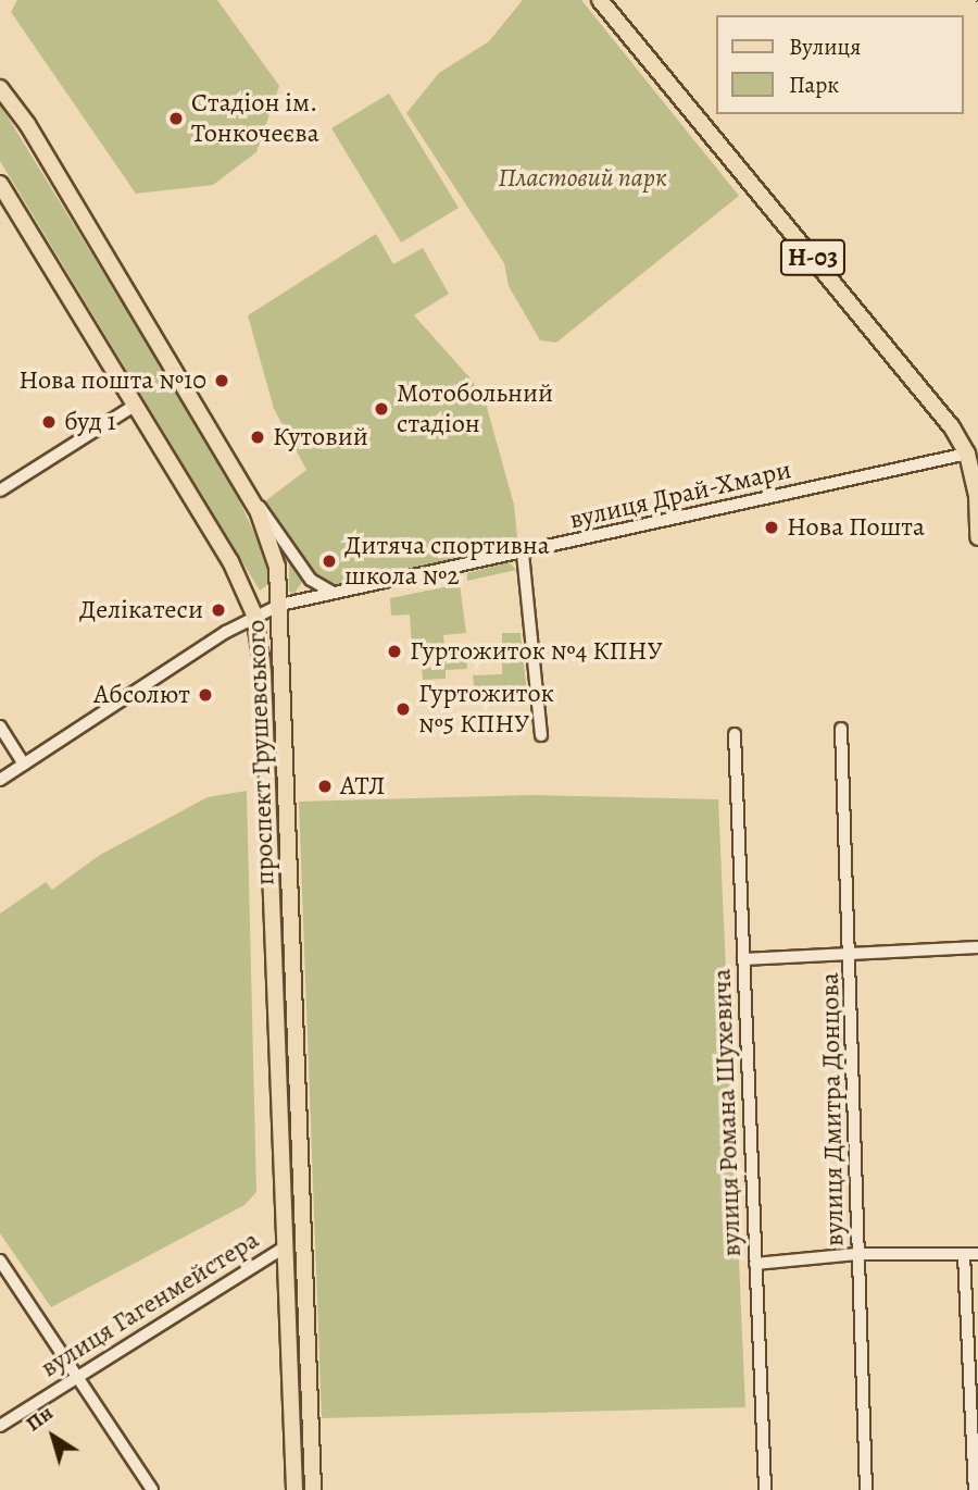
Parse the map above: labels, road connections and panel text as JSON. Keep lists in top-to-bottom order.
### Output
{
  "streets": {
    "main road": ["Н-03", "проспект Грушевського"],
    "street": [
      "вулиця Драй-Хмари",
      "вулиця Дмитра Донцова",
      "вулиця Романа Шухевича",
      "вулиця Гагенмейстера"
    ]
  },
  "crossings": [
    ["Н-03", "вулиця Драй-Хмари"],
    ["вулиця Драй-Хмари", "проспект Грушевського"],
    ["проспект Грушевського", "вулиця Гагенмейстера"]
  ],
  "parks": ["Пластовий парк"],
  "places": [
    "Стадіон ім. Тонкочеєва",
    "Нова пошта №10",
    "Мотобольний стадіон",
    "буд 1",
    "Кутовий",
    "Нова Пошта",
    "Дитяча спортивна школа №2",
    "Делікатеси",
    "Гуртожиток №4 КПНУ",
    "Абсолют",
    "Гуртожиток №5 КПНУ",
    "АТЛ"
  ],
  "legend": ["Вулиця", "Парк"],
  "north": "top left"
}
